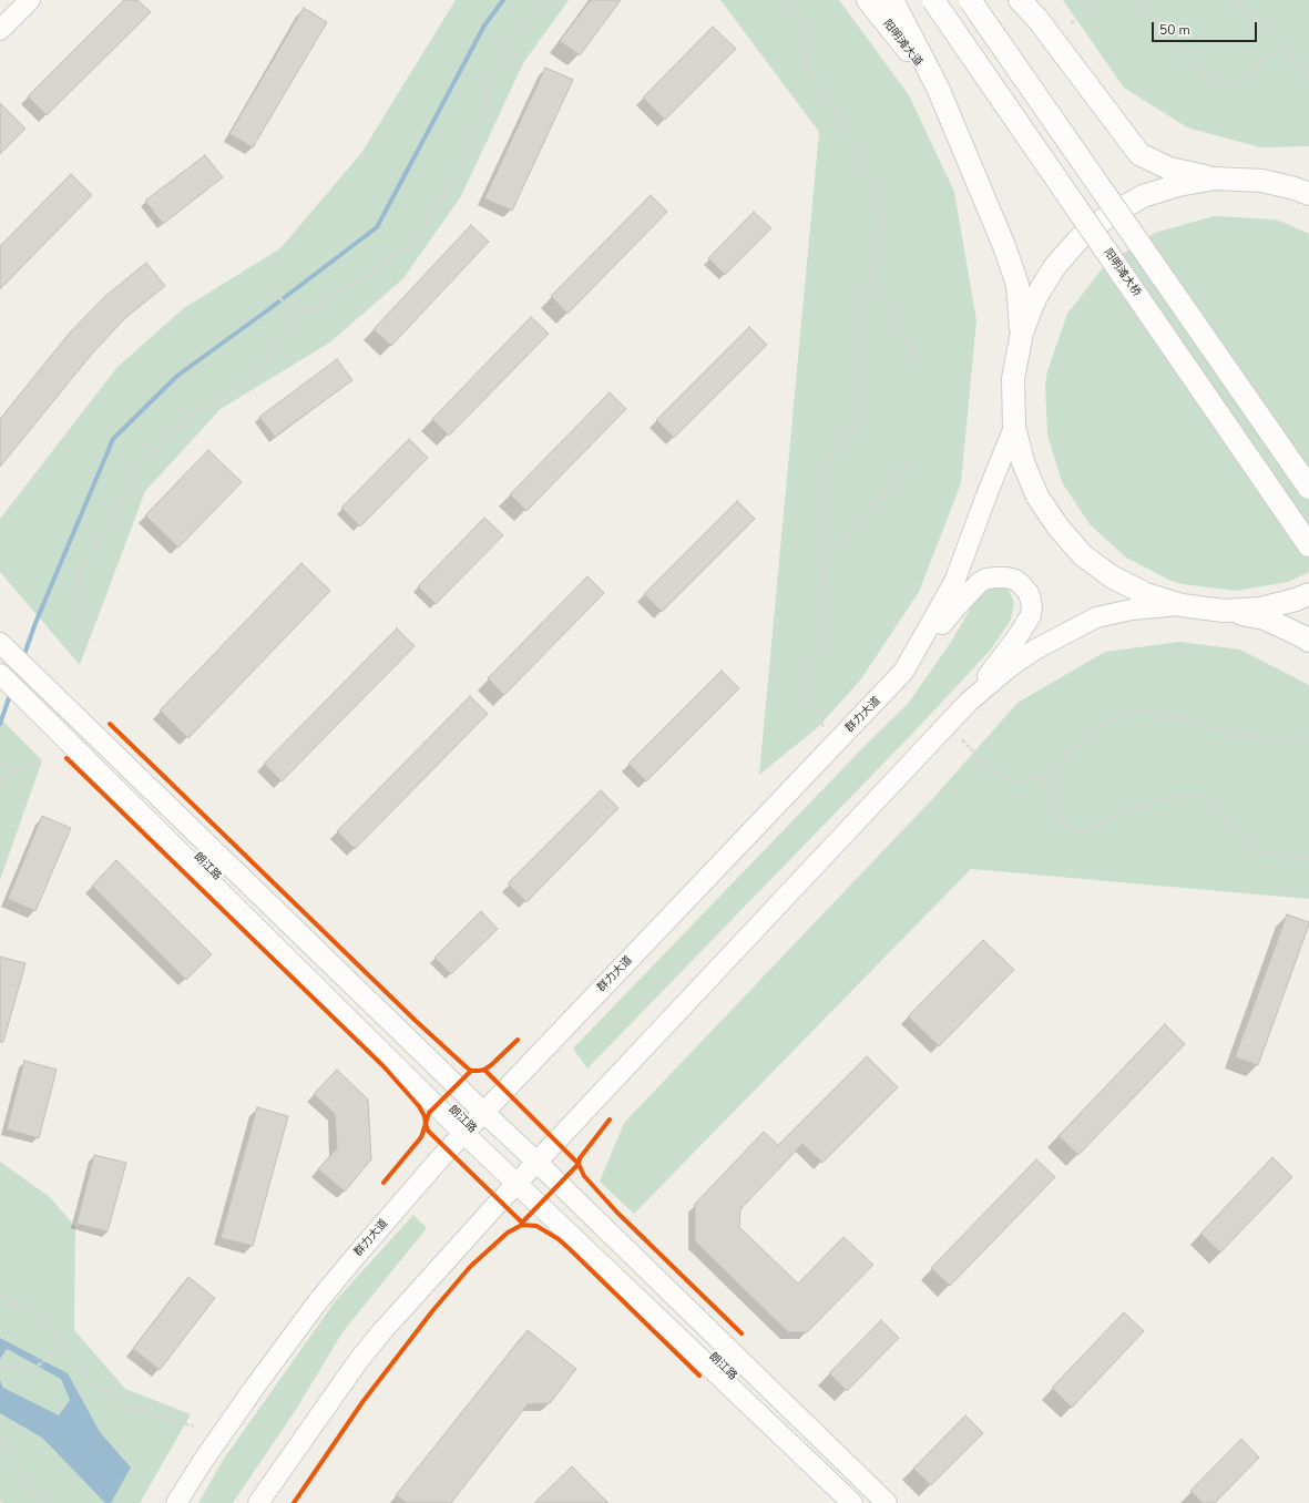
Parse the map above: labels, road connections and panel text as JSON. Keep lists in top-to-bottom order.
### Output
{
  "streets": {
    "highway": ["阳明滩大道", "阳明滩大桥"],
    "main road": ["群力大道", "朗江路"]
  },
  "crossings": [
    ["群力大道", "朗江路"]
  ],
  "scale_bar": "50 m"
}
